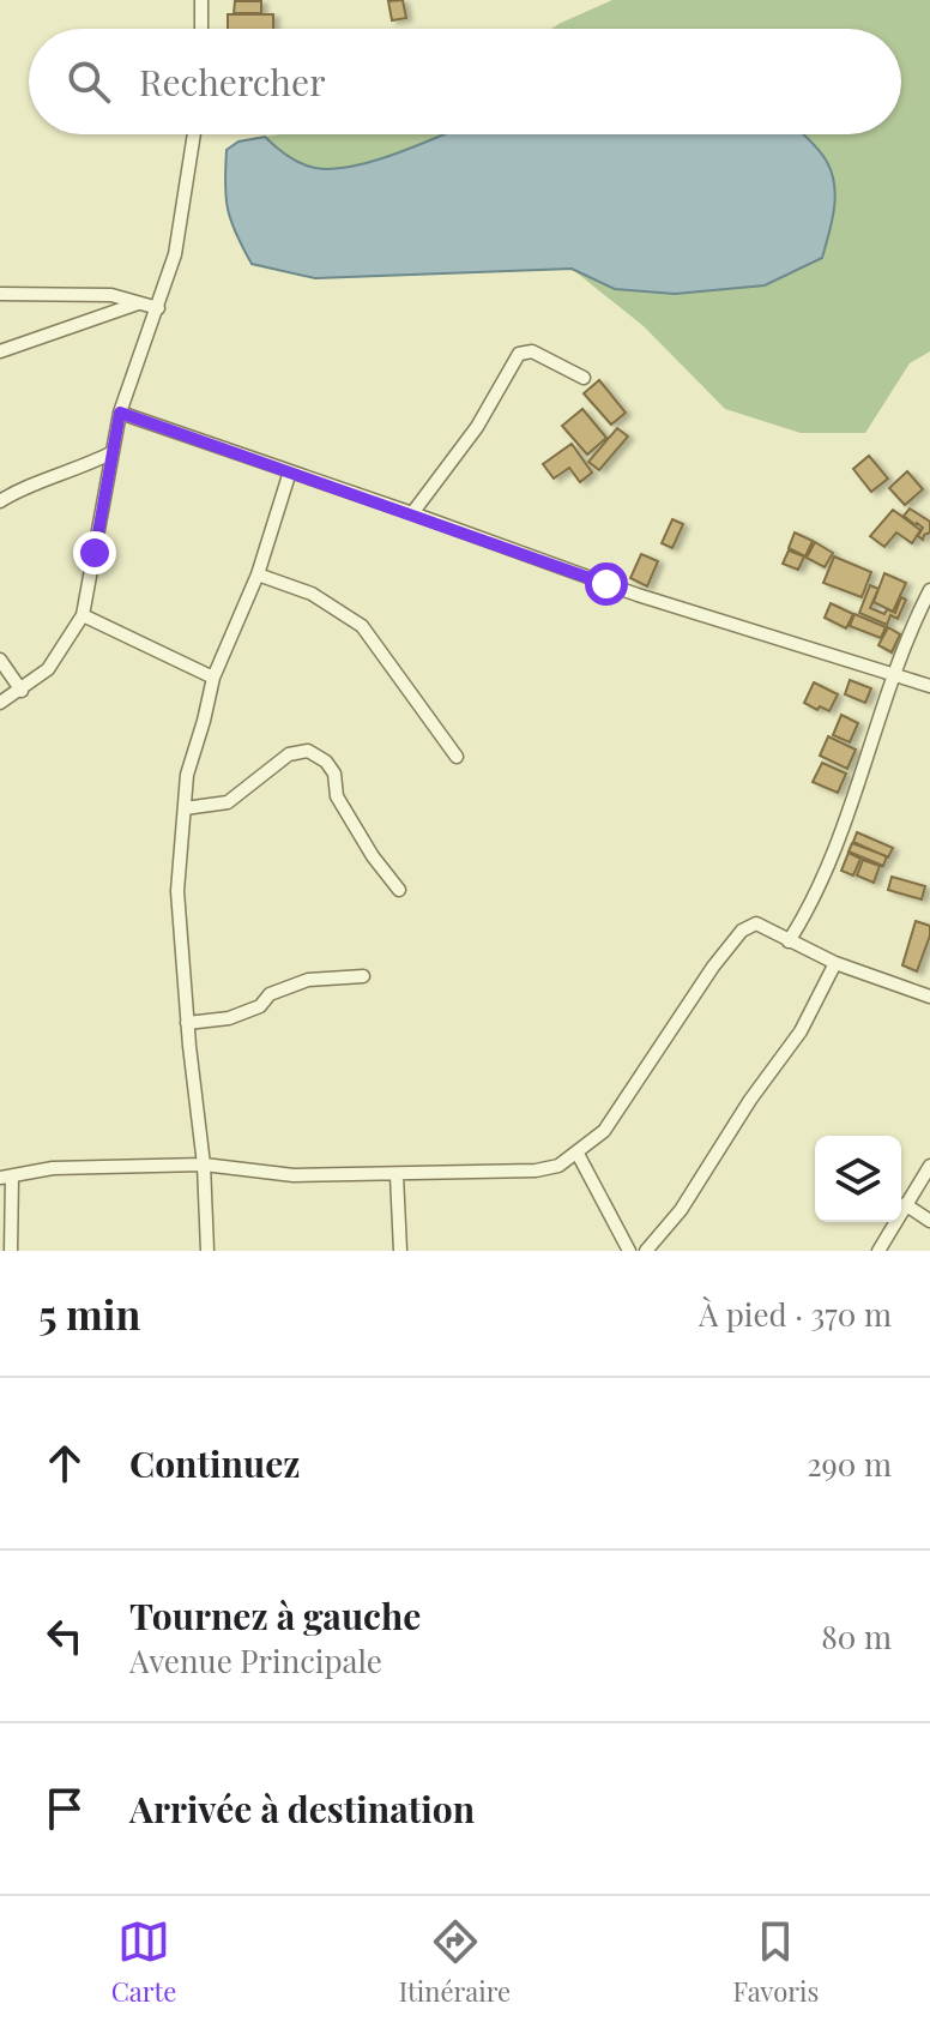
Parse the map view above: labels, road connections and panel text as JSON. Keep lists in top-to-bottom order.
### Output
{
  "page": {
    "search": "Rechercher",
    "heading": ["5 min", "À pied · 370 m"],
    "list": [
      ["Continuez", "290 m"],
      ["Tournez à gauche", "Avenue Principale", "80 m"],
      "Arrivée à destination"
    ],
    "nav": ["Carte", "Itinéraire", "Favoris"]
  }
}
